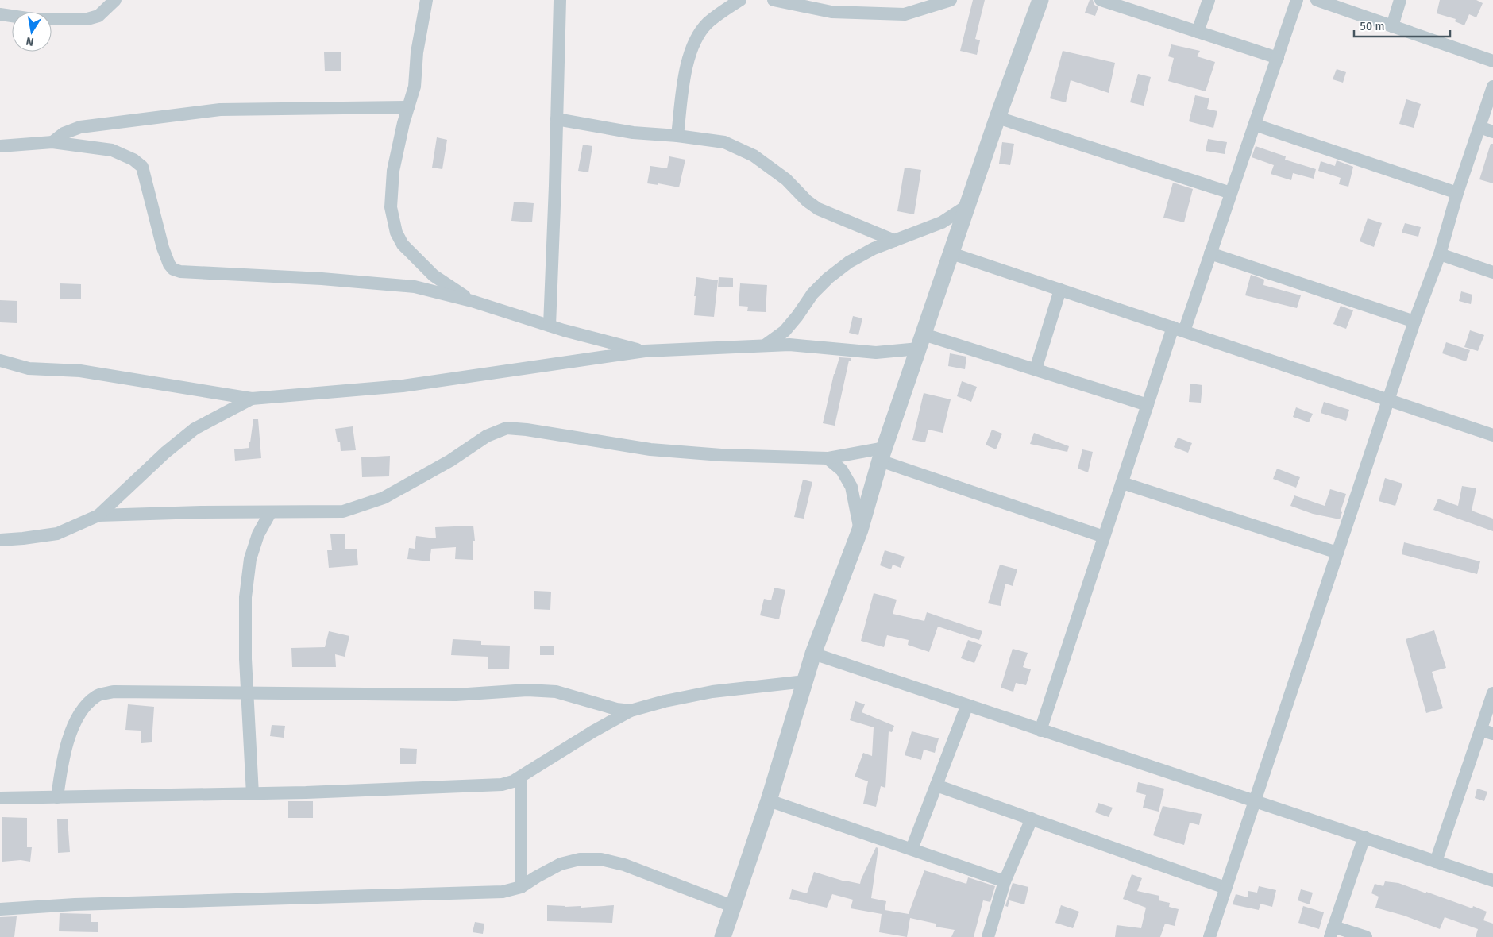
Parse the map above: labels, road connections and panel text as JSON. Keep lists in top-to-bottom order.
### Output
{
  "scale_bar": "50 m",
  "north": "bottom"
}
